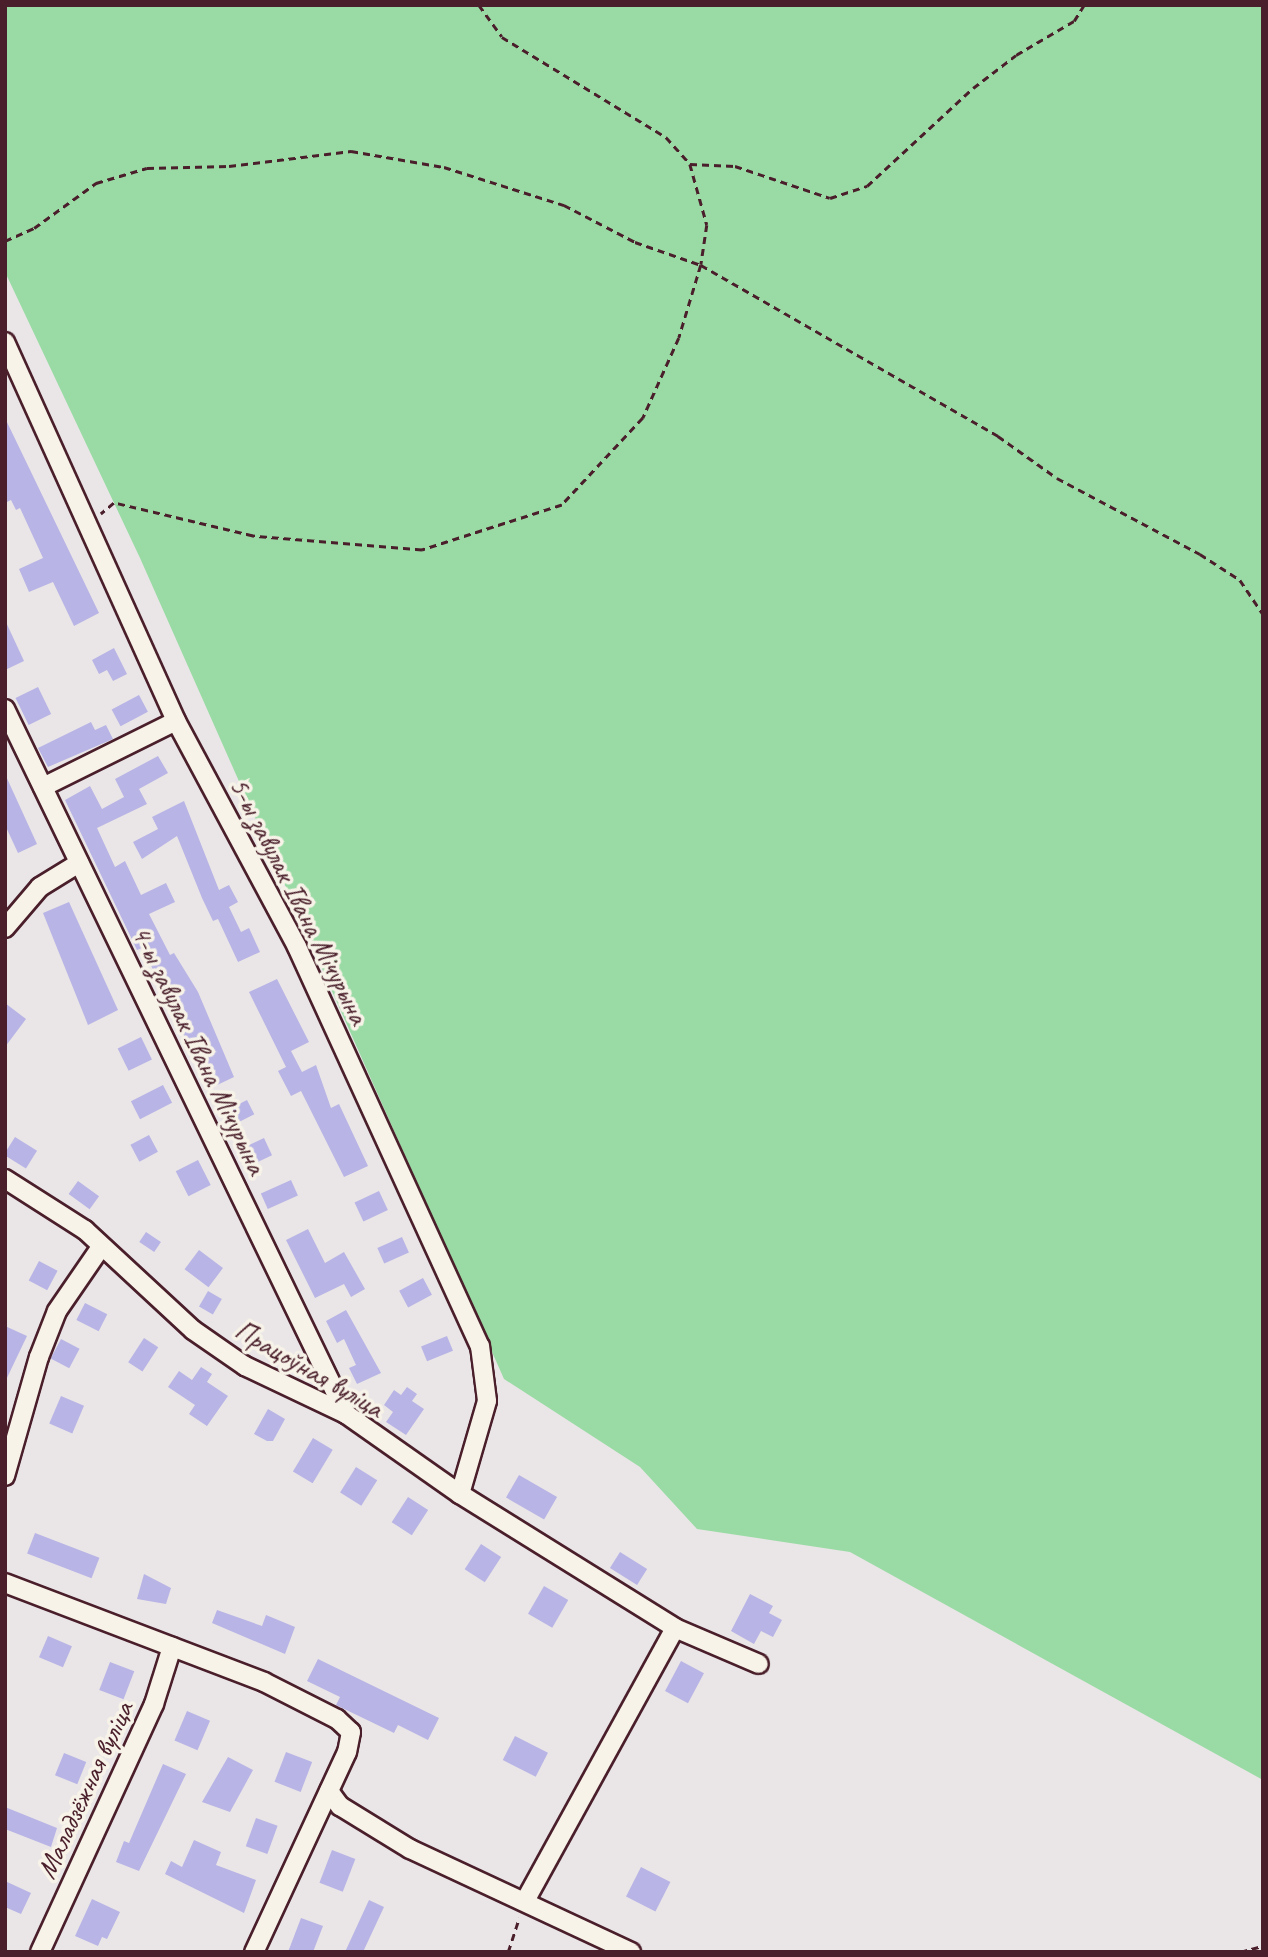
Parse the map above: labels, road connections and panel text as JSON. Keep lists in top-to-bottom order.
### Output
{
  "streets": {
    "street": [
      "5-ы завулак Івана Мічурына",
      "4-ы завулак Івана Мічурына",
      "Працоўная вуліца",
      "Маладзёжная вуліца"
    ]
  },
  "crossings": [
    ["5-ы завулак Івана Мічурына", "Працоўная вуліца"],
    ["4-ы завулак Івана Мічурына", "Працоўная вуліца"]
  ]
}
